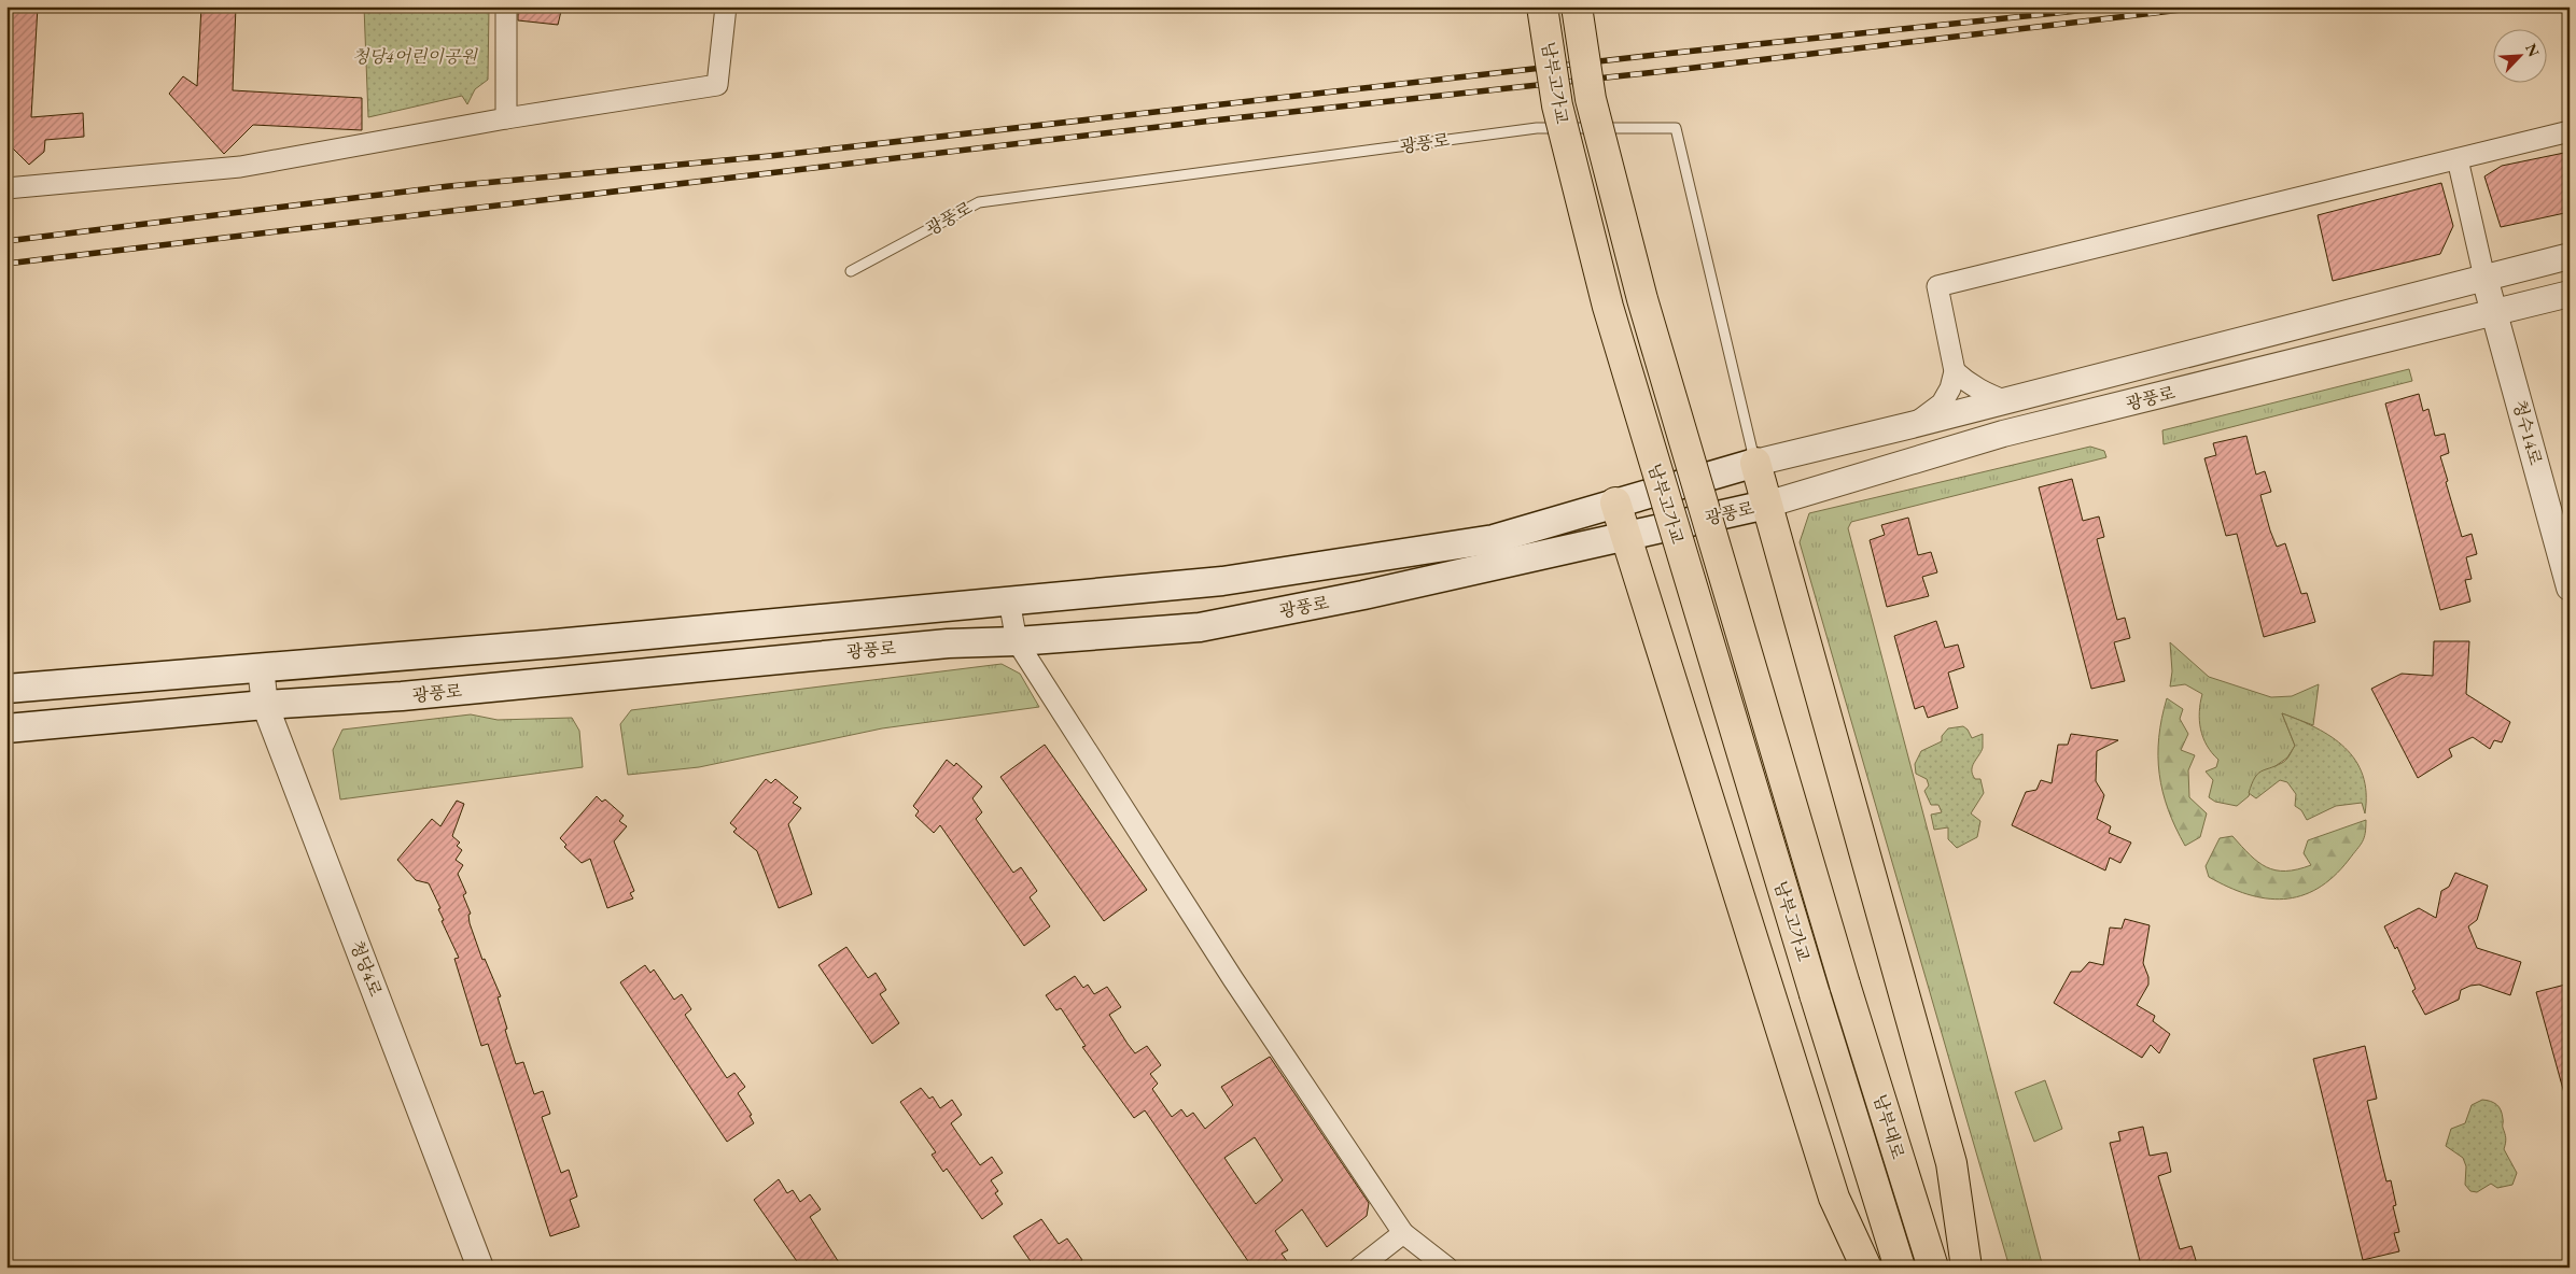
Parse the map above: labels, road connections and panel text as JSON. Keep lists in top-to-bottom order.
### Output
{
  "streets": {
    "highway": ["남부고가교", "남부대로"],
    "main road": ["광풍로"],
    "street": ["청수14로", "청당4로"]
  },
  "crossings": [
    ["남부고가교", "남부대로"],
    ["광풍로", "청수14로"],
    ["광풍로", "청당4로"]
  ],
  "parks": ["청당4어린이공원"],
  "north": "top right"
}
